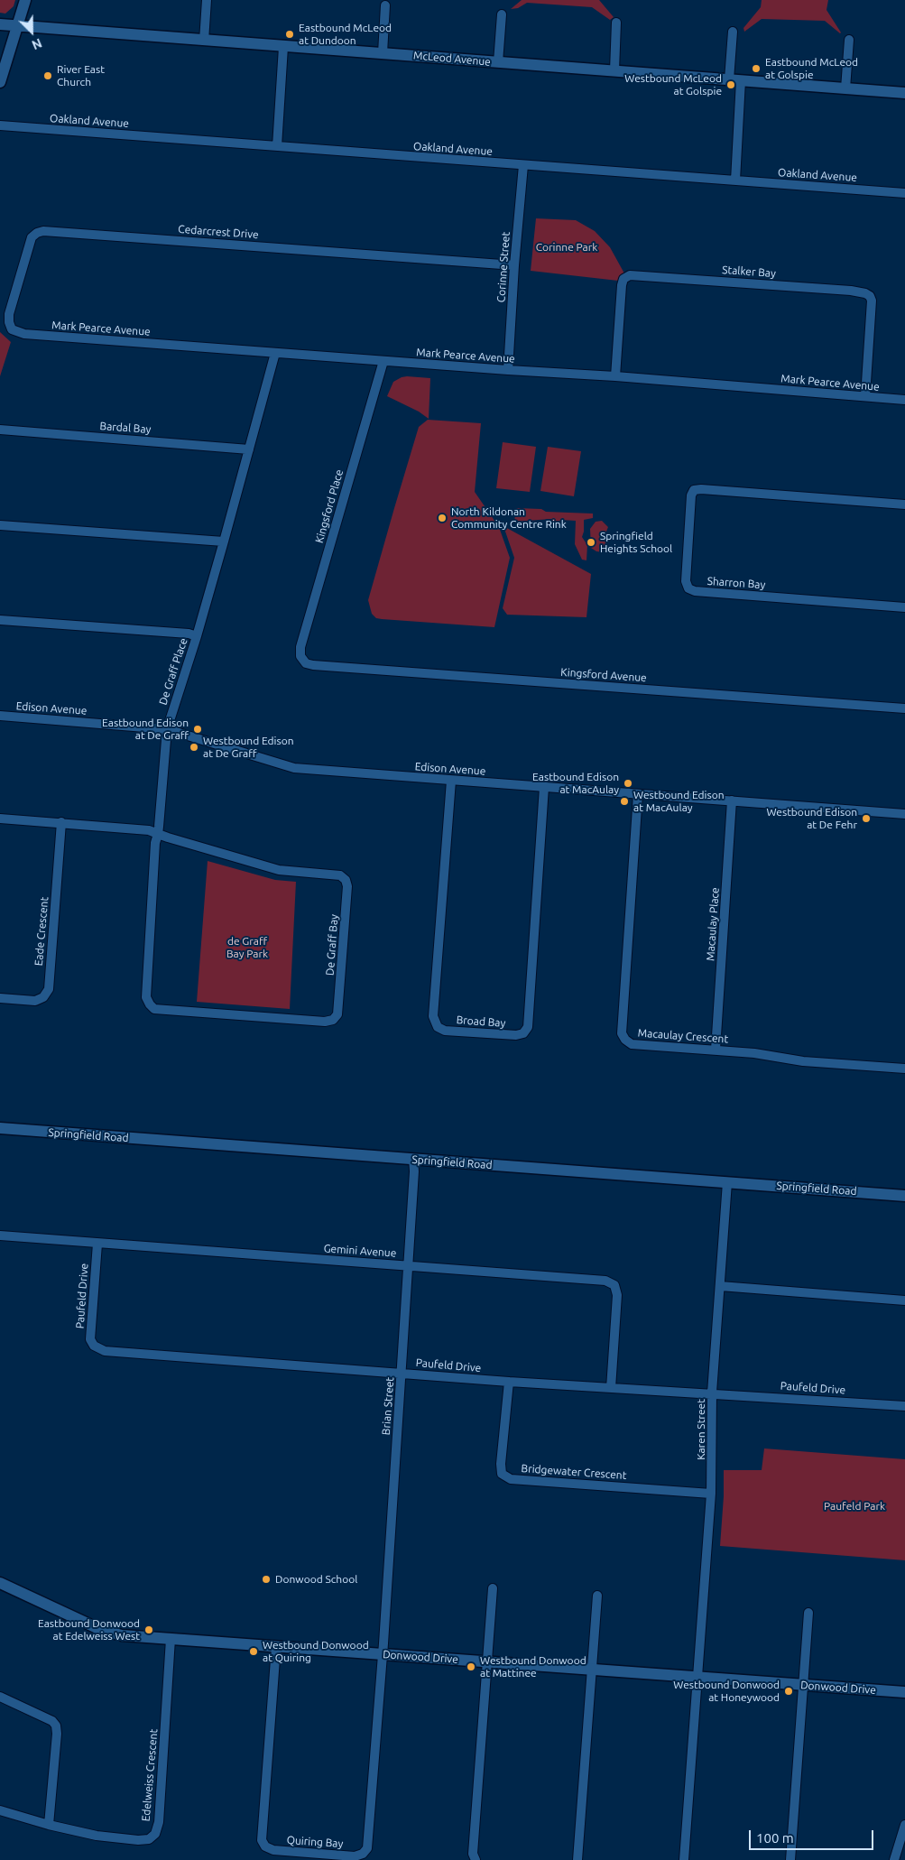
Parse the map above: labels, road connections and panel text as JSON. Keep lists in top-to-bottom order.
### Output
{
  "streets": {
    "street": [
      "McLeod Avenue",
      "Oakland Avenue",
      "Cedarcrest Drive",
      "Corinne Street",
      "Stalker Bay",
      "Mark Pearce Avenue",
      "Bardal Bay",
      "Kingsford Place",
      "Sharron Bay",
      "De Graff Place",
      "Kingsford Avenue",
      "Edison Avenue",
      "Macaulay Place",
      "Eade Crescent",
      "De Graff Bay",
      "Broad Bay",
      "Macaulay Crescent",
      "Springfield Road",
      "Gemini Avenue",
      "Paufeld Drive",
      "Brian Street",
      "Karen Street",
      "Bridgewater Crescent",
      "Donwood Drive",
      "Edelweiss Crescent",
      "Quiring Bay"
    ]
  },
  "crossings": [
    ["Oakland Avenue", "Corinne Street"],
    ["Cedarcrest Drive", "Corinne Street"],
    ["Cedarcrest Drive", "Mark Pearce Avenue"],
    ["Corinne Street", "Mark Pearce Avenue"],
    ["Stalker Bay", "Mark Pearce Avenue"],
    ["Mark Pearce Avenue", "Kingsford Place"],
    ["Mark Pearce Avenue", "De Graff Place"],
    ["Bardal Bay", "De Graff Place"],
    ["Kingsford Place", "Kingsford Avenue"],
    ["De Graff Place", "Edison Avenue"],
    ["De Graff Place", "De Graff Bay"],
    ["Edison Avenue", "Macaulay Place"],
    ["Edison Avenue", "Broad Bay"],
    ["Edison Avenue", "Macaulay Crescent"],
    ["Macaulay Place", "Macaulay Crescent"],
    ["Springfield Road", "Brian Street"],
    ["Springfield Road", "Karen Street"],
    ["Gemini Avenue", "Paufeld Drive"],
    ["Gemini Avenue", "Brian Street"],
    ["Paufeld Drive", "Brian Street"],
    ["Paufeld Drive", "Karen Street"],
    ["Paufeld Drive", "Bridgewater Crescent"],
    ["Brian Street", "Donwood Drive"],
    ["Brian Street", "Quiring Bay"],
    ["Karen Street", "Bridgewater Crescent"],
    ["Karen Street", "Donwood Drive"],
    ["Donwood Drive", "Edelweiss Crescent"],
    ["Donwood Drive", "Quiring Bay"]
  ],
  "parks": ["Corinne Park", "de Graff Bay Park", "Paufeld Park"],
  "places": [
    "Eastbound McLeod at Dundoon",
    "Eastbound McLeod at Golspie",
    "River East Church",
    "Westbound McLeod at Golspie",
    "North Kildonan Community Centre Rink",
    "Springfield Heights School",
    "Eastbound Edison at De Graff",
    "Westbound Edison at De Graff",
    "Eastbound Edison at MacAulay",
    "Westbound Edison at MacAulay",
    "Westbound Edison at De Fehr",
    "Donwood School",
    "Eastbound Donwood at Edelweiss West",
    "Westbound Donwood at Quiring",
    "Westbound Donwood at Mattinee",
    "Westbound Donwood at Honeywood"
  ],
  "scale_bar": "100 m",
  "north": "bottom right"
}
